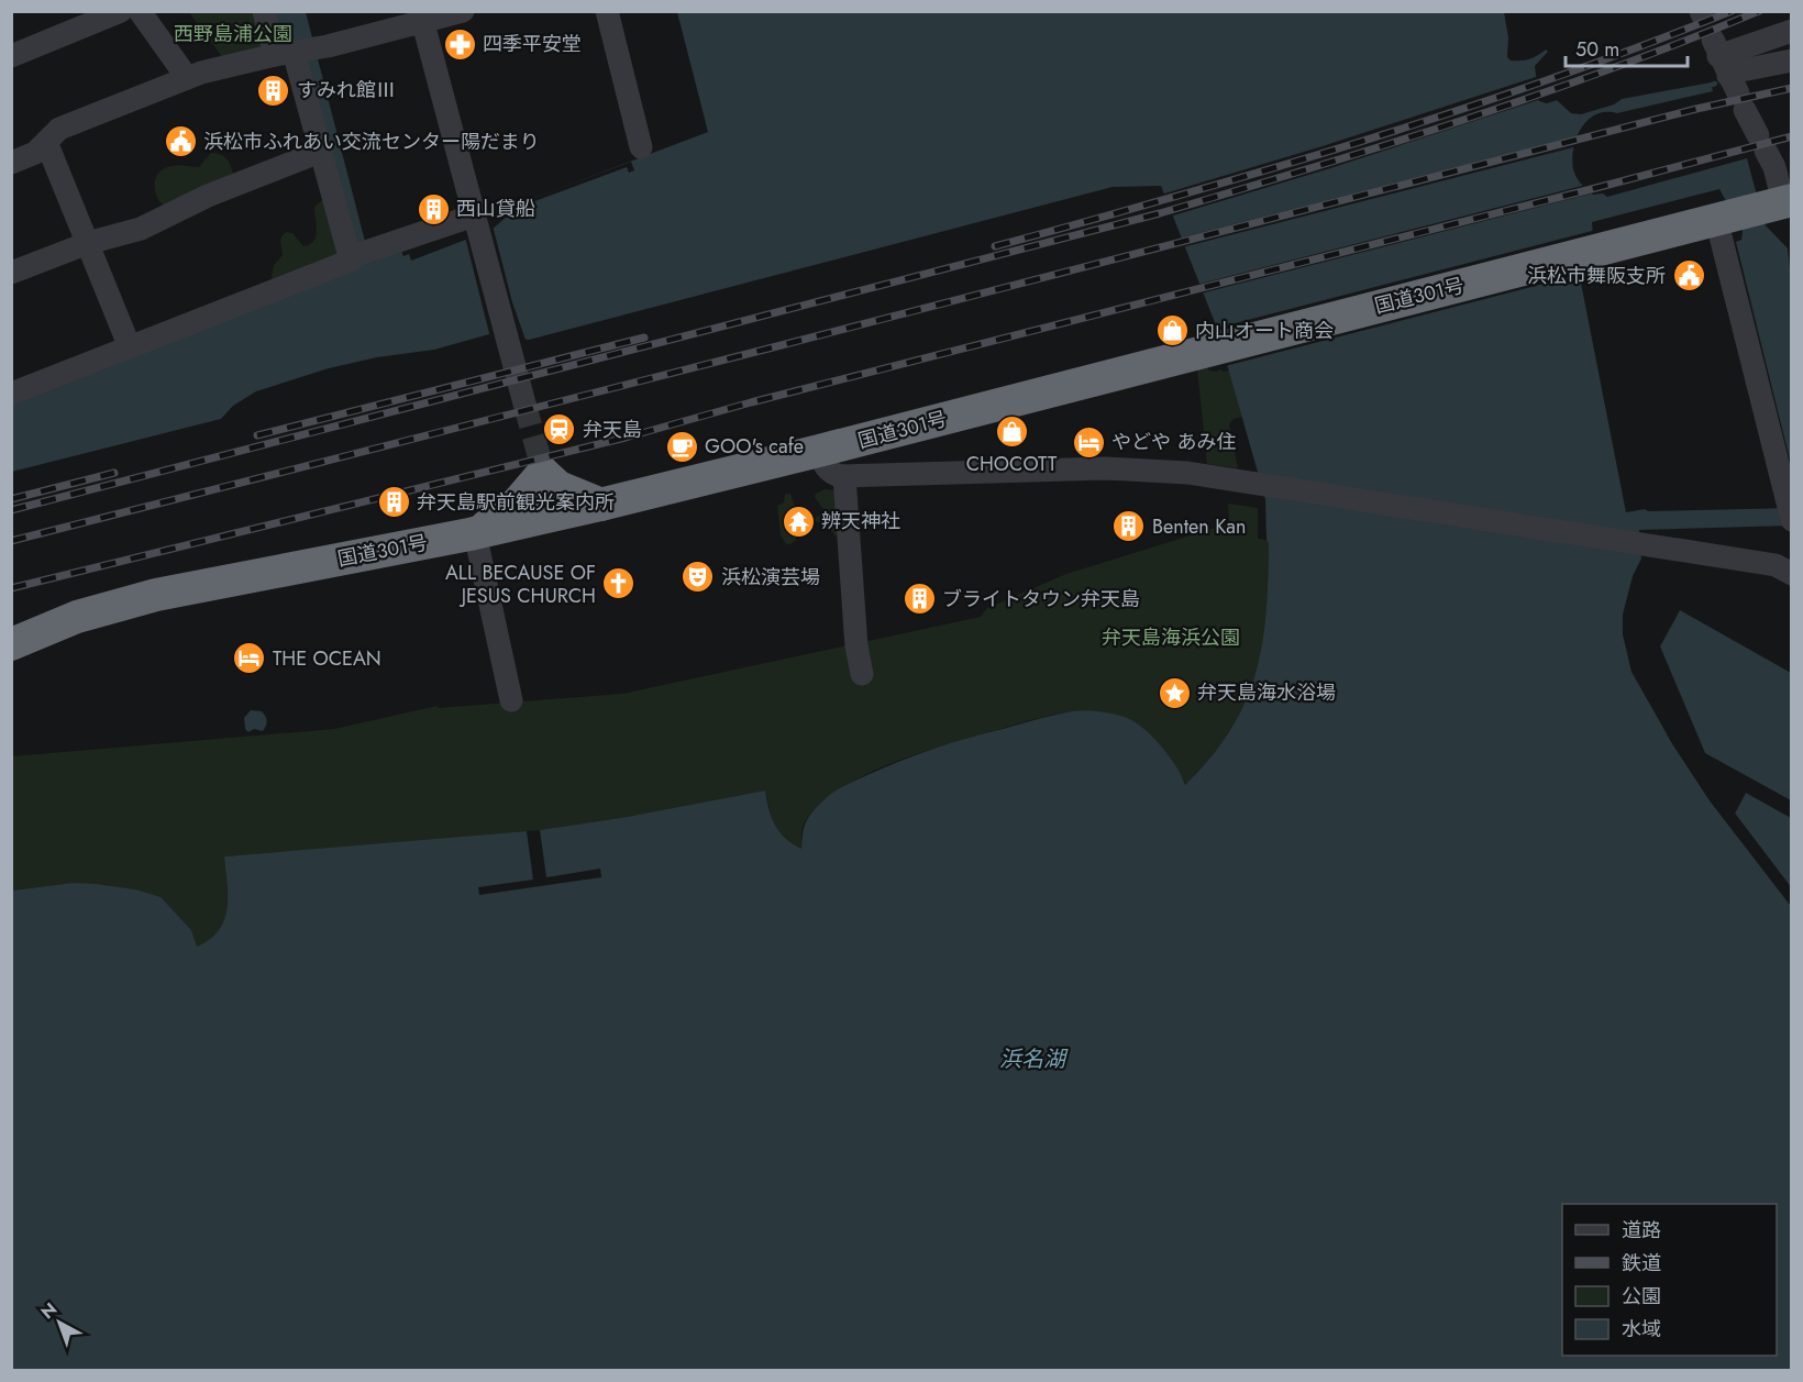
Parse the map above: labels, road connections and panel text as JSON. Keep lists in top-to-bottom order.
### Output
{
  "streets": {
    "highway": ["国道301号"]
  },
  "water": ["浜名湖"],
  "parks": ["西野島浦公園", "弁天島海浜公園"],
  "places": {
    "pharmacy": ["四季平安堂"],
    "building": [
      "すみれ館Ⅲ",
      "西山貸船",
      "弁天島駅前観光案内所",
      "Benten Kan",
      "ブライトタウン弁天島"
    ],
    "public building": ["浜松市ふれあい交流センター陽だまり", "浜松市舞阪支所"],
    "shop": ["内山オート商会", "CHOCOTT"],
    "station": ["弁天島"],
    "hotel": ["やどや あみ住", "THE OCEAN"],
    "cafe": ["GOO's cafe"],
    "temple": ["辨天神社"],
    "theatre": ["浜松演芸場"],
    "church": ["ALL BECAUSE OF JESUS CHURCH"],
    "place": ["弁天島海水浴場"]
  },
  "legend": [
    "道路",
    "鉄道",
    "公園",
    "水域"
  ],
  "scale_bar": "50 m",
  "north": "top left"
}
